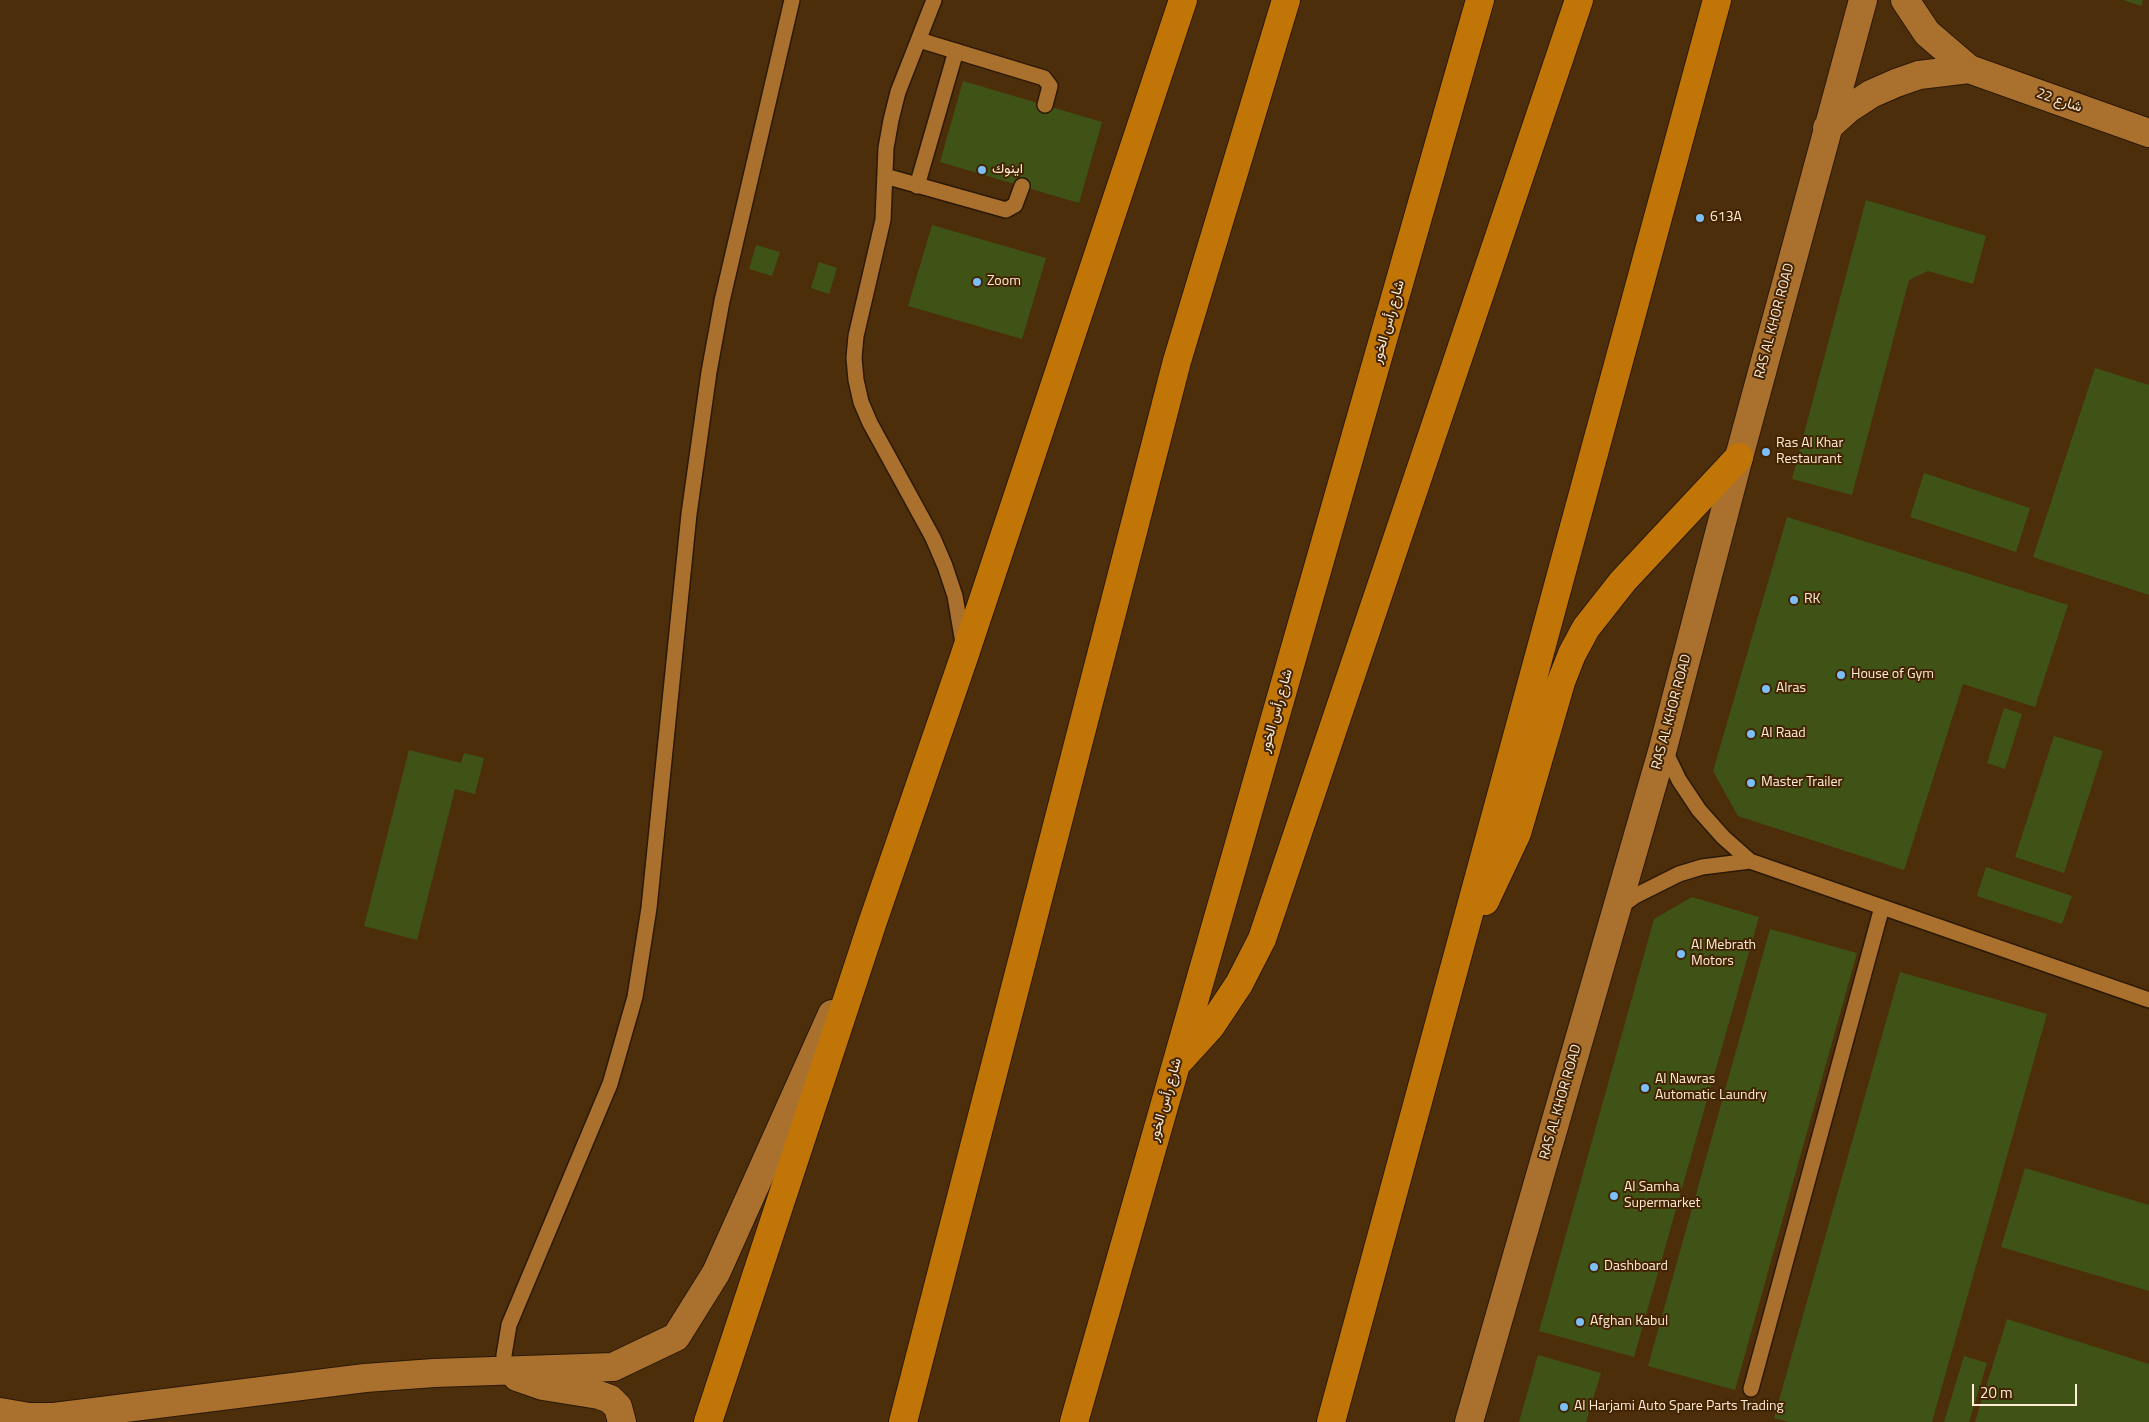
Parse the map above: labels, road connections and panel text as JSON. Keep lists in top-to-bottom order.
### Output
{
  "streets": {
    "highway": ["شارع رأس الخور"],
    "street": ["شارع 22", "RAS AL KHOR ROAD"]
  },
  "crossings": [
    ["شارع 22", "RAS AL KHOR ROAD"]
  ],
  "places": [
    "اينوك",
    "613A",
    "Zoom",
    "Ras Al Khar Restaurant",
    "RK",
    "House of Gym",
    "Alras",
    "Al Raad",
    "Master Trailer",
    "Al Mebrath Motors",
    "Al Nawras Automatic Laundry",
    "Al Samha Supermarket",
    "Dashboard",
    "Afghan Kabul",
    "Al Harjami Auto Spare Parts Trading"
  ],
  "scale_bar": "20 m"
}
